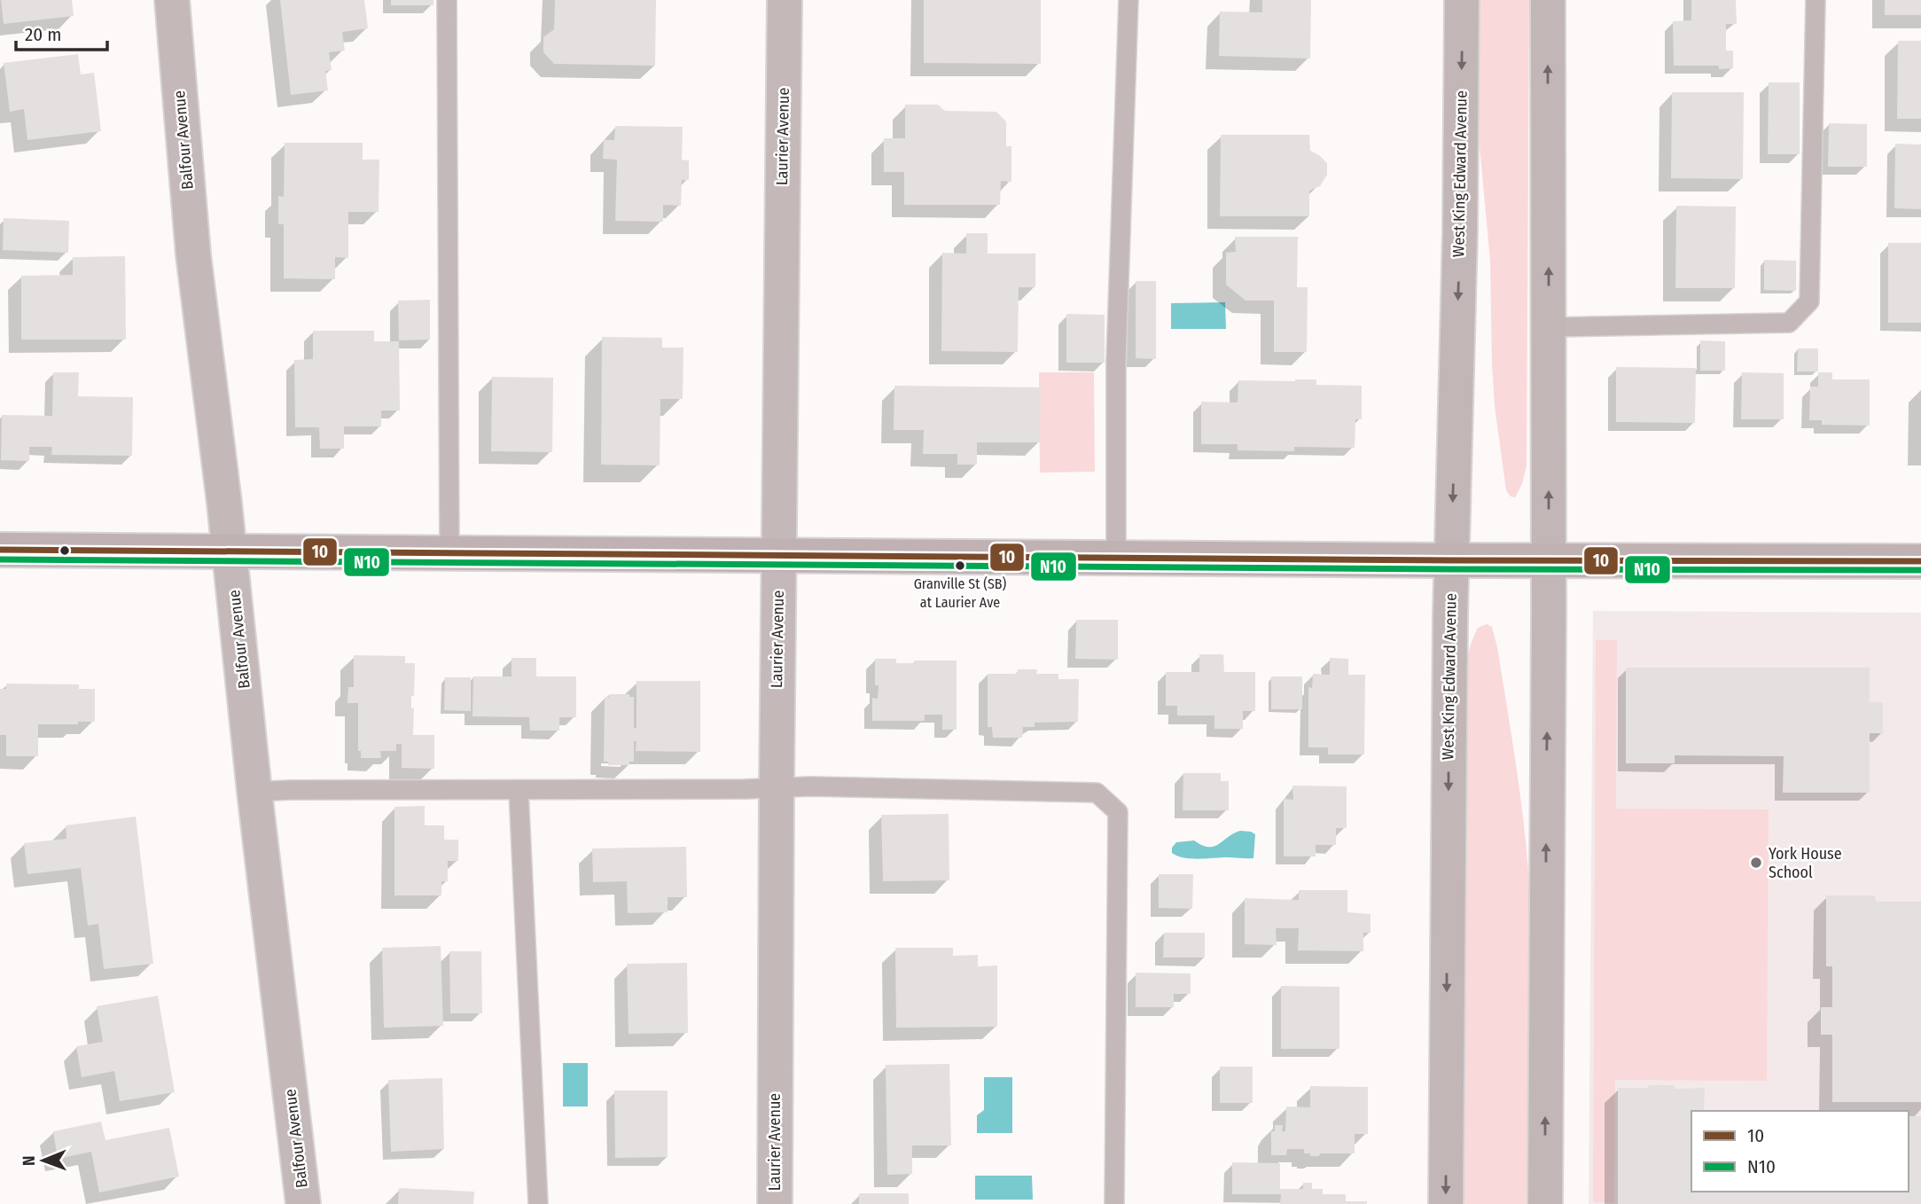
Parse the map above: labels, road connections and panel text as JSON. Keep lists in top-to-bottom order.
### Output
{
  "streets": {
    "main road": ["West King Edward Avenue"],
    "street": ["Laurier Avenue", "Balfour Avenue"]
  },
  "places": ["Granville St (SB) at Laurier Ave", "York House School"],
  "lines": ["transit line 10", "transit line N10"],
  "legend": ["10", "N10"],
  "scale_bar": "20 m",
  "north": "left"
}
